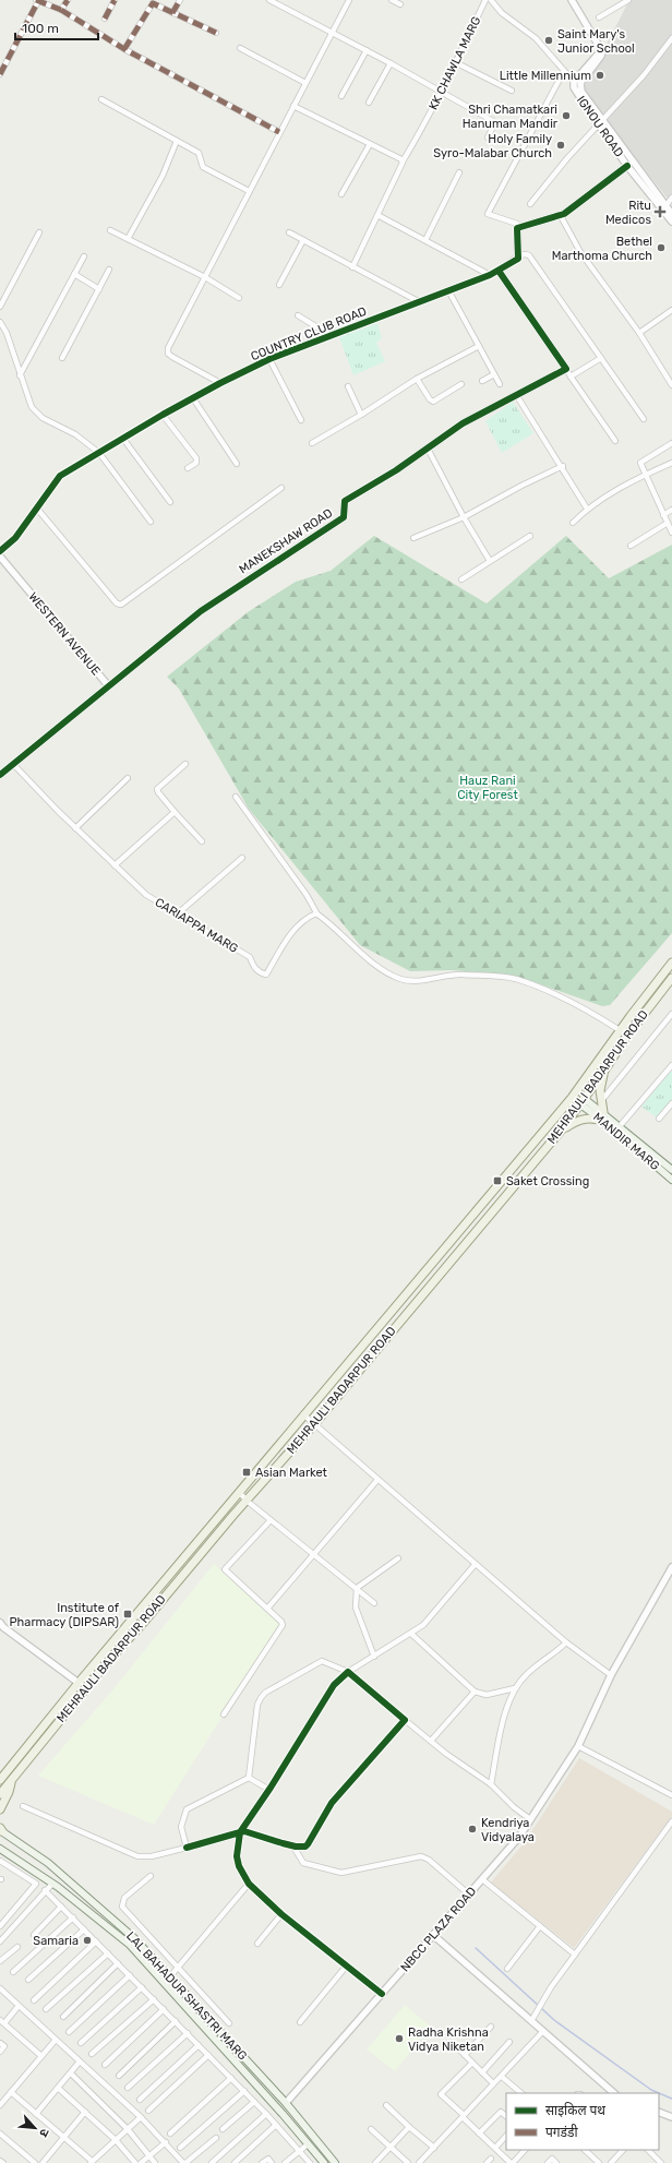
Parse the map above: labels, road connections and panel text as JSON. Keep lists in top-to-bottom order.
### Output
{
  "streets": {
    "main road": ["MEHRAULI BADARPUR ROAD", "MANDIR MARG", "LAL BAHADUR SHASTRI MARG"],
    "street": [
      "KK CHAWLA MARG",
      "IGNOU ROAD",
      "COUNTRY CLUB ROAD",
      "MANEKSHAW ROAD",
      "WESTERN AVENUE",
      "CARIAPPA MARG",
      "NBCC PLAZA ROAD"
    ]
  },
  "crossings": [
    ["MANEKSHAW ROAD", "WESTERN AVENUE"],
    ["WESTERN AVENUE", "CARIAPPA MARG"],
    ["MEHRAULI BADARPUR ROAD", "MANDIR MARG"],
    ["NBCC PLAZA ROAD", "LAL BAHADUR SHASTRI MARG"]
  ],
  "parks": ["Hauz Rani City Forest"],
  "places": {
    "other": [
      "Saint Mary's Junior School",
      "Little Millennium",
      "Shri Chamatkari Hanuman Mandir",
      "Holy Family Syro-Malabar Church",
      "Bethel Marthoma Church",
      "Kendriya Vidyalaya",
      "Samaria",
      "Radha Krishna Vidya Niketan"
    ],
    "health": ["Ritu Medicos"],
    "transit": ["Saket Crossing", "Asian Market", "Institute of Pharmacy (DIPSAR)"]
  },
  "legend": ["साइकिल पथ", "पगडंडी"],
  "scale_bar": "100 m",
  "north": "bottom right"
}
